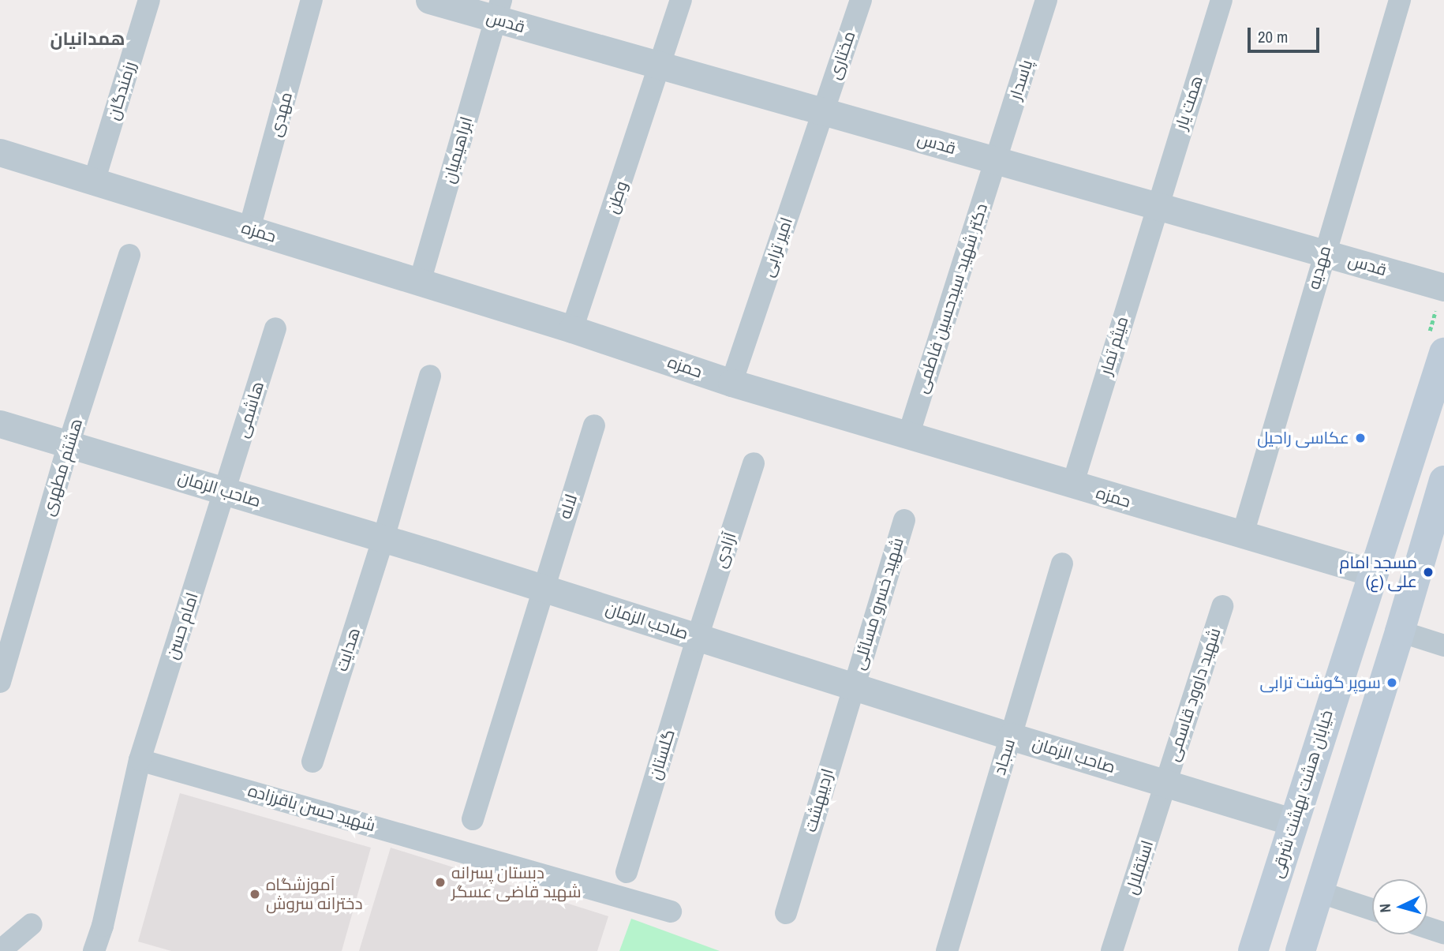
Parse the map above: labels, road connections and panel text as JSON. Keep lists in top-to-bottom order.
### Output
{
  "streets": {
    "main road": ["خیابان هشت بهشت شرقی"],
    "street": [
      "قدس",
      "مختاری",
      "پاسدار",
      "رزمندگان",
      "همت یار",
      "مهدی",
      "ابراهیمیان",
      "وطن",
      "حمزه",
      "امیر ترابی",
      "مهدیه",
      "دکتر شهید سیدحسین فاطمی",
      "میثم تمار",
      "هاشمی",
      "هشتم مطهری",
      "صاحب الزمان",
      "لاله",
      "آزادی",
      "شهید خسرو مسائلی",
      "امام حسن",
      "هدایت",
      "شهید داوود قاسمی",
      "گلستان",
      "سجاد",
      "اردیبهشت",
      "شهید حسن باقرزاده",
      "استقلال"
    ]
  },
  "crossings": [
    ["قدس", "مختاری"],
    ["قدس", "پاسدار"],
    ["قدس", "همت یار"],
    ["قدس", "ابراهیمیان"],
    ["قدس", "وطن"],
    ["قدس", "امیر ترابی"],
    ["قدس", "مهدیه"],
    ["قدس", "دکتر شهید سیدحسین فاطمی"],
    ["قدس", "میثم تمار"],
    ["مختاری", "امیر ترابی"],
    ["پاسدار", "دکتر شهید سیدحسین فاطمی"],
    ["رزمندگان", "حمزه"],
    ["همت یار", "میثم تمار"],
    ["مهدی", "حمزه"],
    ["ابراهیمیان", "حمزه"],
    ["وطن", "حمزه"],
    ["حمزه", "امیر ترابی"],
    ["حمزه", "مهدیه"],
    ["حمزه", "دکتر شهید سیدحسین فاطمی"],
    ["حمزه", "میثم تمار"],
    ["حمزه", "خیابان هشت بهشت شرقی"],
    ["هاشمی", "صاحب الزمان"],
    ["هاشمی", "امام حسن"],
    ["هشتم مطهری", "صاحب الزمان"],
    ["صاحب الزمان", "لاله"],
    ["صاحب الزمان", "آزادی"],
    ["صاحب الزمان", "شهید خسرو مسائلی"],
    ["صاحب الزمان", "امام حسن"],
    ["صاحب الزمان", "هدایت"],
    ["صاحب الزمان", "شهید داوود قاسمی"],
    ["صاحب الزمان", "گلستان"],
    ["صاحب الزمان", "سجاد"],
    ["صاحب الزمان", "خیابان هشت بهشت شرقی"],
    ["صاحب الزمان", "اردیبهشت"],
    ["صاحب الزمان", "استقلال"],
    ["آزادی", "گلستان"],
    ["شهید خسرو مسائلی", "اردیبهشت"],
    ["امام حسن", "شهید حسن باقرزاده"],
    ["شهید داوود قاسمی", "استقلال"]
  ],
  "districts": ["همدانیان"],
  "places": [
    "عکاسی راحیل",
    "مسجد امام علی (ع)",
    "سوپر گوشت ترابی",
    "دبستان پسرانه شهید قاضی عسگر",
    "آموزشگاه دخترانه سروش"
  ],
  "scale_bar": "20 m",
  "north": "left"
}
